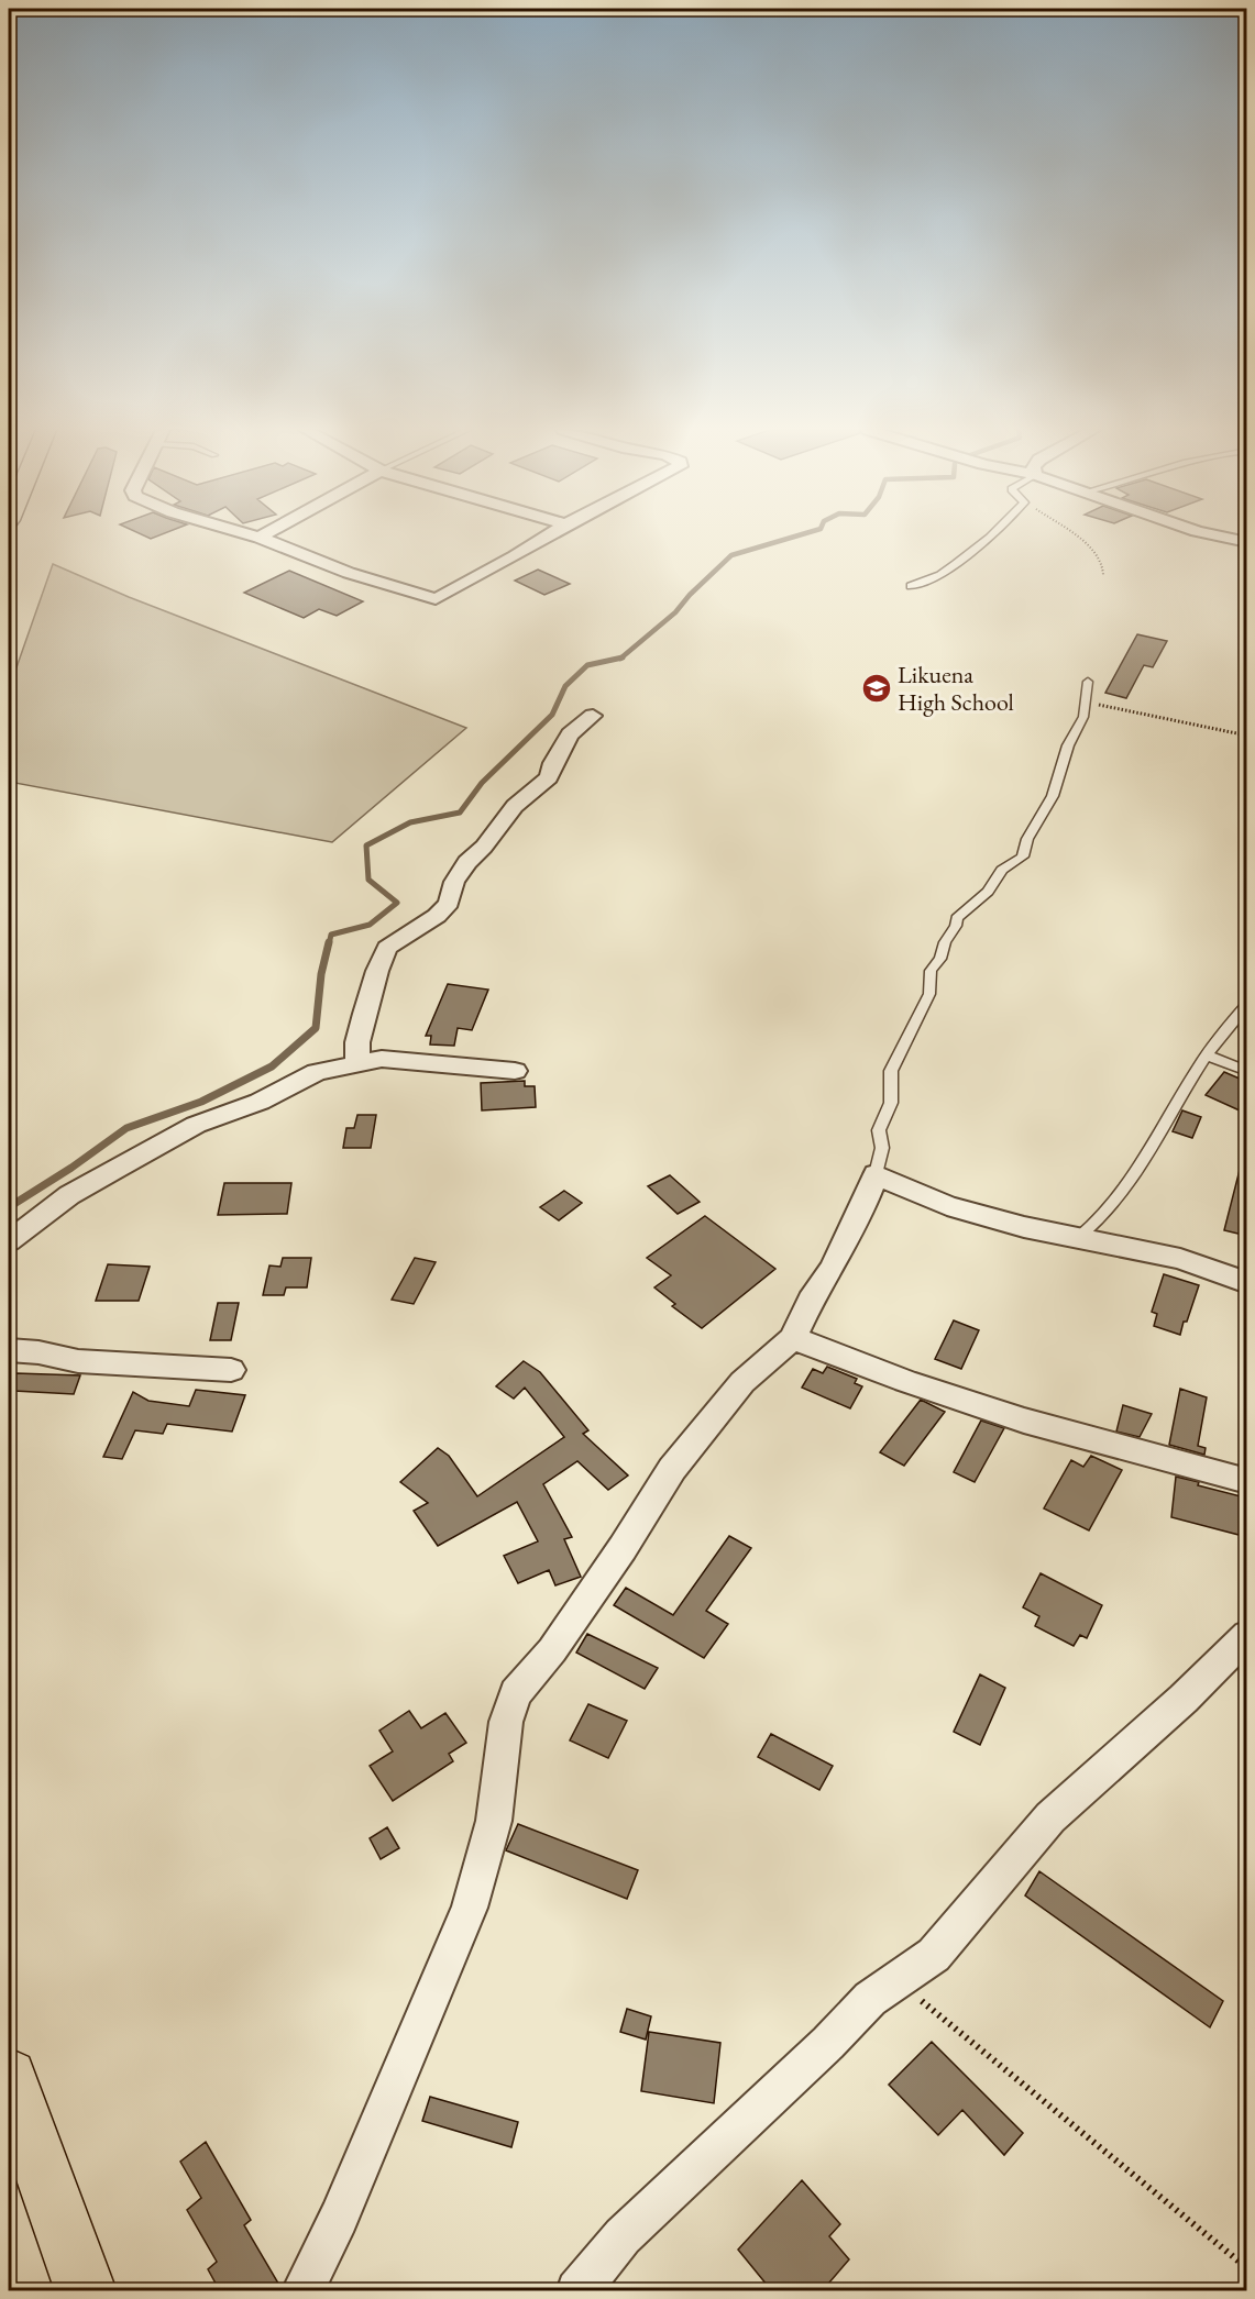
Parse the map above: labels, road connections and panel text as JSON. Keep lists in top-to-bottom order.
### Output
{
  "places": {
    "school or university": ["Likuena High School"]
  }
}
